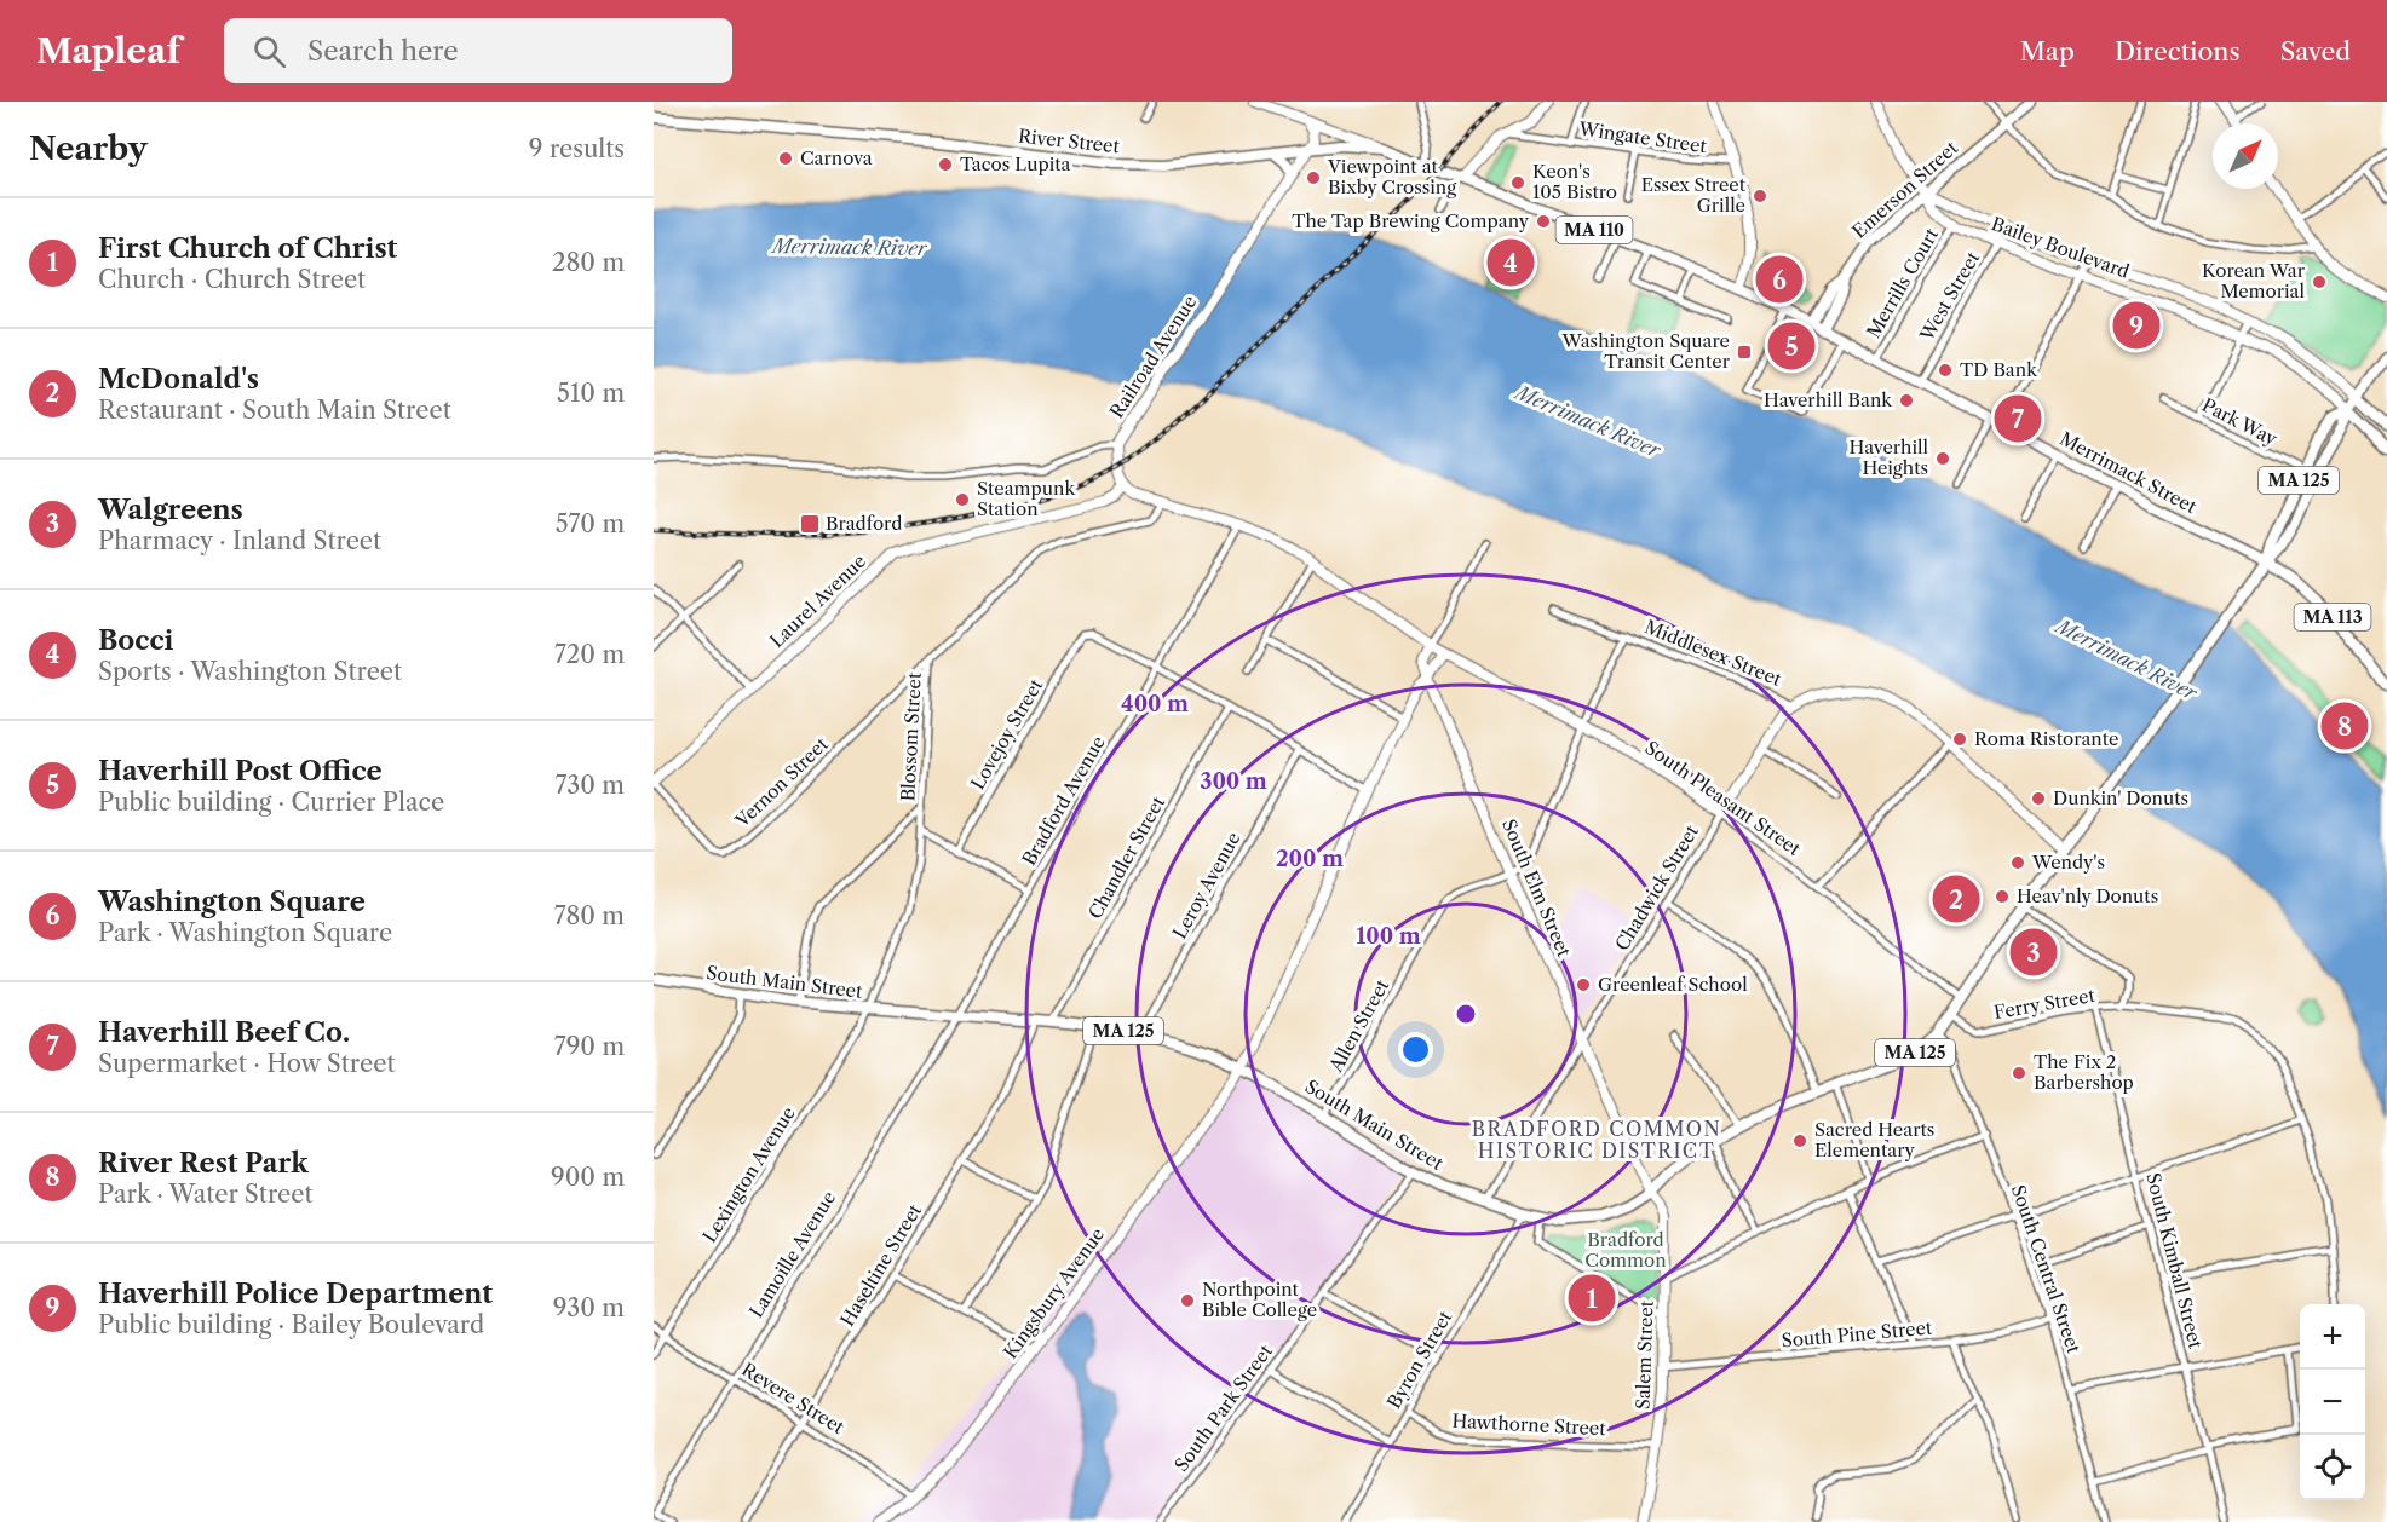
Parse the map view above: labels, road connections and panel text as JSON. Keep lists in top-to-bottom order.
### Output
{
  "streets": {
    "main road": [
      "River Street",
      "Emerson Street",
      "MA 110",
      "Bailey Boulevard",
      "Railroad Avenue",
      "Merrimack Street",
      "MA 125",
      "Laurel Avenue",
      "MA 113",
      "Middlesex Street",
      "South Pleasant Street",
      "South Elm Street",
      "Chadwick Street",
      "South Main Street",
      "Kingsbury Avenue",
      "Salem Street"
    ],
    "street": [
      "Wingate Street",
      "Merrills Court",
      "West Street",
      "Park Way",
      "Lovejoy Street",
      "Blossom Street",
      "Vernon Street",
      "Bradford Avenue",
      "Chandler Street",
      "Leroy Avenue",
      "Ferry Street",
      "Allen Street",
      "Lexington Avenue",
      "Lamoille Avenue",
      "South Kimball Street",
      "Haseltine Street",
      "South Central Street",
      "South Pine Street",
      "Byron Street",
      "Revere Street",
      "South Park Street",
      "Hawthorne Street"
    ]
  },
  "crossings": [
    ["River Street", "MA 110"],
    ["River Street", "Railroad Avenue"],
    ["Emerson Street", "MA 110"],
    ["Emerson Street", "Bailey Boulevard"],
    ["Emerson Street", "Merrimack Street"],
    ["MA 110", "Railroad Avenue"],
    ["MA 110", "Merrimack Street"],
    ["Bailey Boulevard", "Merrills Court"],
    ["Bailey Boulevard", "West Street"],
    ["Bailey Boulevard", "MA 125"],
    ["Merrills Court", "Merrimack Street"],
    ["West Street", "Merrimack Street"],
    ["Park Way", "MA 125"],
    ["Merrimack Street", "MA 125"],
    ["Merrimack Street", "MA 113"],
    ["Merrimack Street", "South Main Street"],
    ["MA 125", "MA 113"],
    ["MA 125", "South Main Street"],
    ["Laurel Avenue", "Vernon Street"],
    ["MA 113", "South Main Street"],
    ["Middlesex Street", "Chadwick Street"],
    ["Middlesex Street", "South Main Street"],
    ["Lovejoy Street", "Bradford Avenue"],
    ["Blossom Street", "Vernon Street"],
    ["Blossom Street", "South Main Street"],
    ["Blossom Street", "Lexington Avenue"],
    ["South Pleasant Street", "Chadwick Street"],
    ["South Pleasant Street", "South Main Street"],
    ["Bradford Avenue", "South Main Street"],
    ["Bradford Avenue", "Lamoille Avenue"],
    ["Chandler Street", "South Main Street"],
    ["Leroy Avenue", "South Main Street"],
    ["South Elm Street", "Chadwick Street"],
    ["South Elm Street", "South Main Street"],
    ["South Elm Street", "Allen Street"],
    ["South Elm Street", "Kingsbury Avenue"],
    ["South Elm Street", "Salem Street"],
    ["Chadwick Street", "South Main Street"],
    ["South Main Street", "Ferry Street"],
    ["South Main Street", "Allen Street"],
    ["South Main Street", "Lexington Avenue"],
    ["South Main Street", "Lamoille Avenue"],
    ["South Main Street", "Haseltine Street"],
    ["South Main Street", "South Central Street"],
    ["South Main Street", "Kingsbury Avenue"],
    ["South Main Street", "Salem Street"],
    ["South Main Street", "Byron Street"],
    ["South Main Street", "South Park Street"],
    ["Ferry Street", "South Kimball Street"],
    ["Lexington Avenue", "Revere Street"],
    ["Lamoille Avenue", "Revere Street"],
    ["Haseltine Street", "Revere Street"],
    ["South Central Street", "South Pine Street"],
    ["Kingsbury Avenue", "Revere Street"],
    ["South Pine Street", "Salem Street"],
    ["Salem Street", "Hawthorne Street"],
    ["Byron Street", "Hawthorne Street"]
  ],
  "districts": ["BRADFORD COMMON HISTORIC DISTRICT"],
  "water": ["Merrimack River"],
  "parks": ["Bradford Common"],
  "places": {
    "other": [
      "Carnova",
      "Tacos Lupita",
      "Viewpoint at Bixby Crossing",
      "Keon's 105 Bistro",
      "Essex Street Grille",
      "The Tap Brewing Company",
      "Korean War Memorial",
      "TD Bank",
      "Haverhill Bank",
      "Haverhill Heights",
      "Steampunk Station",
      "Roma Ristorante",
      "Dunkin' Donuts",
      "Wendy's",
      "Heav'nly Donuts",
      "Greenleaf School",
      "The Fix 2 Barbershop",
      "Sacred Hearts Elementary",
      "Northpoint Bible College"
    ],
    "transit": ["Washington Square Transit Center", "Bradford"]
  },
  "north": "top right",
  "page": {
    "header": "Mapleaf",
    "search": "Search here",
    "nav": ["Map", "Directions", "Saved"],
    "heading": ["Nearby", "9 results"],
    "list": [
      {
        "mark": "1",
        "name": "First Church of Christ",
        "note": "Church · Church Street",
        "value": "280 m"
      },
      {
        "mark": "2",
        "name": "McDonald's",
        "note": "Restaurant · South Main Street",
        "value": "510 m"
      },
      {
        "mark": "3",
        "name": "Walgreens",
        "note": "Pharmacy · Inland Street",
        "value": "570 m"
      },
      {
        "mark": "4",
        "name": "Bocci",
        "note": "Sports · Washington Street",
        "value": "720 m"
      },
      {
        "mark": "5",
        "name": "Haverhill Post Office",
        "note": "Public building · Currier Place",
        "value": "730 m"
      },
      {
        "mark": "6",
        "name": "Washington Square",
        "note": "Park · Washington Square",
        "value": "780 m"
      },
      {
        "mark": "7",
        "name": "Haverhill Beef Co.",
        "note": "Supermarket · How Street",
        "value": "790 m"
      },
      {
        "mark": "8",
        "name": "River Rest Park",
        "note": "Park · Water Street",
        "value": "900 m"
      },
      {
        "mark": "9",
        "name": "Haverhill Police Department",
        "note": "Public building · Bailey Boulevard",
        "value": "930 m"
      }
    ],
    "pins": [
      "4",
      "6",
      "9",
      "5",
      "7",
      "8",
      "2",
      "3",
      "1"
    ],
    "map_buttons": ["+", "−"]
  },
  "rings": [
    "400 m",
    "300 m",
    "200 m",
    "100 m"
  ]
}
